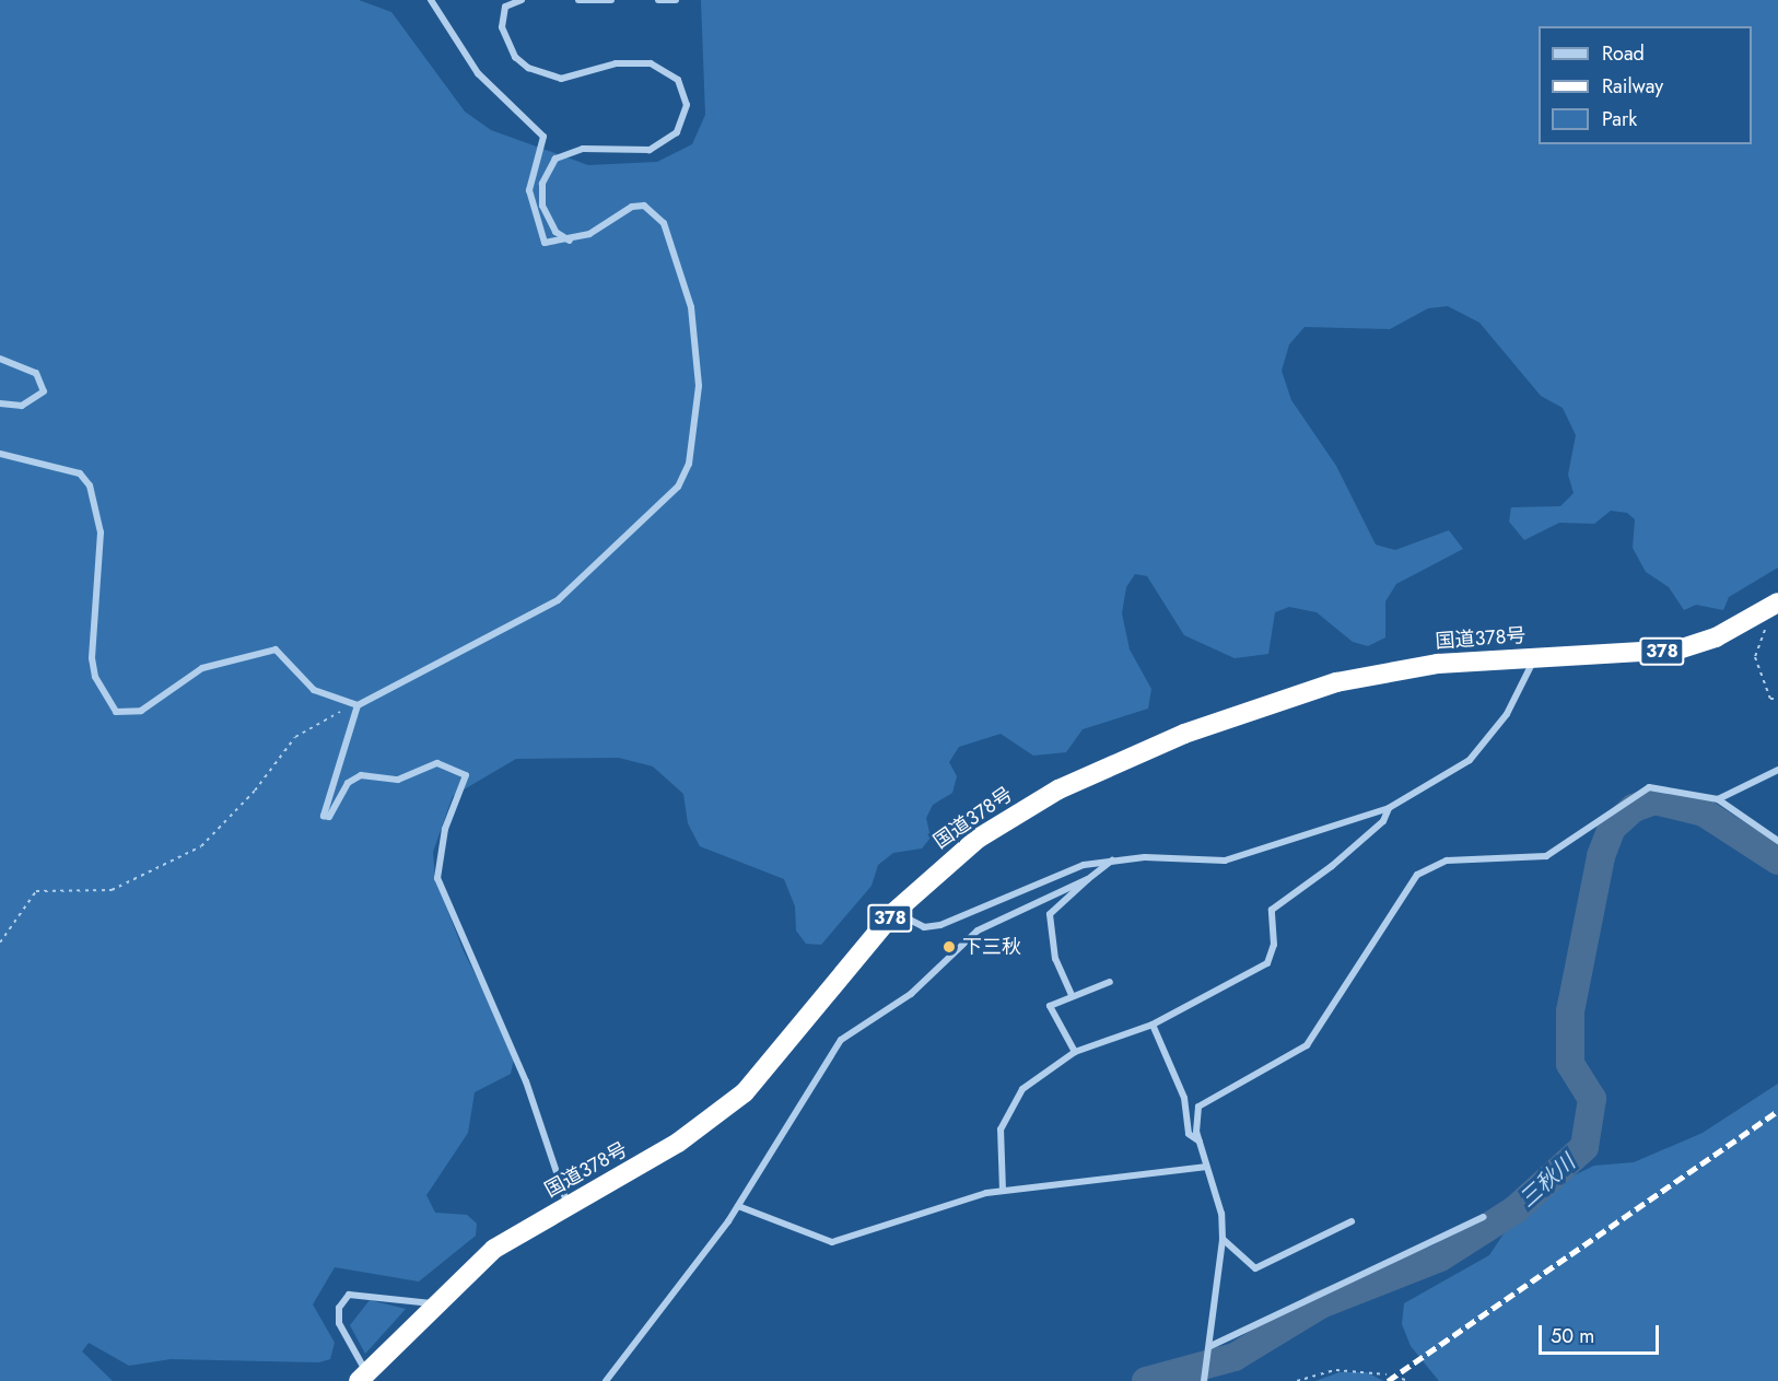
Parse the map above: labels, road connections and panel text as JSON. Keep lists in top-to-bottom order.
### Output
{
  "streets": {
    "highway": ["国道378号", "378"]
  },
  "water": ["三秋川"],
  "places": ["下三秋"],
  "legend": ["Road", "Railway", "Park"],
  "scale_bar": "50 m"
}
